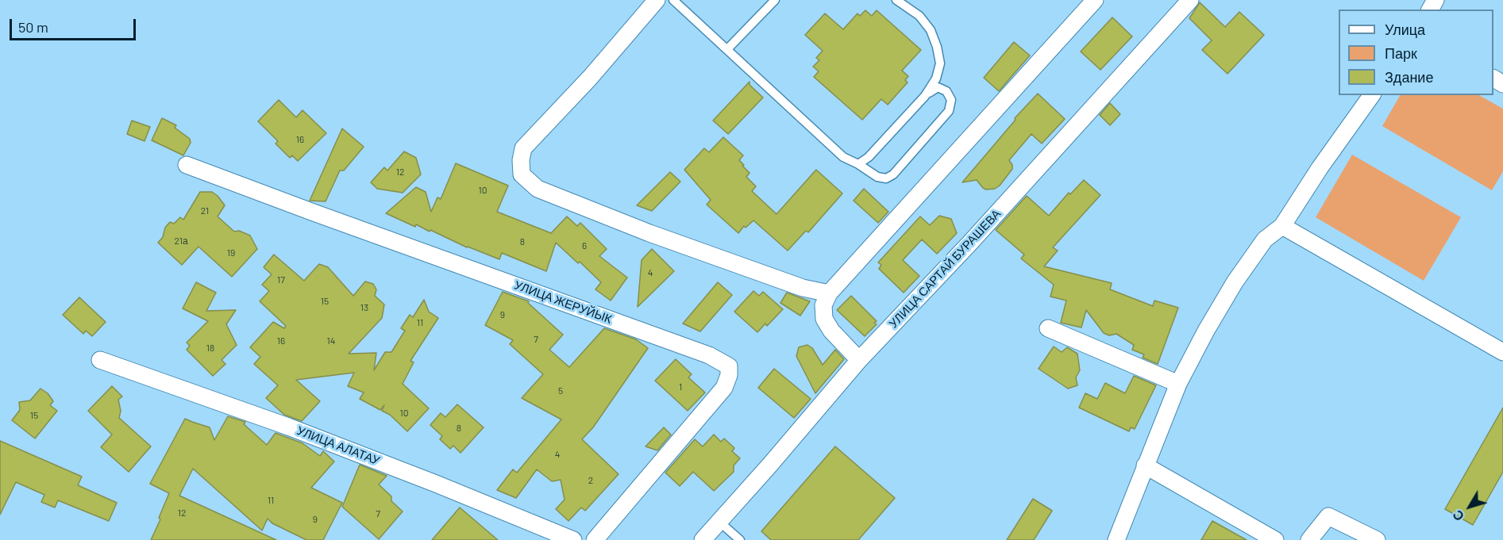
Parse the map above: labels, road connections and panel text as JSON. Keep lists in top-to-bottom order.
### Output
{
  "streets": {
    "street": ["УЛИЦА САРТАЙ БУРАШЕВА", "УЛИЦА ЖЕРУЙЫК", "УЛИЦА АЛАТАУ"]
  },
  "house_numbers": [
    "16",
    "12",
    "10",
    "21",
    "21а",
    "8",
    "6",
    "19",
    "4",
    "17",
    "15",
    "13",
    "9",
    "11",
    "7",
    "16",
    "14",
    "18",
    "1",
    "5",
    "10",
    "15",
    "8",
    "4",
    "2",
    "11",
    "12",
    "7",
    "9"
  ],
  "legend": ["Улица", "Парк", "Здание"],
  "scale_bar": "50 m",
  "north": "bottom left"
}
